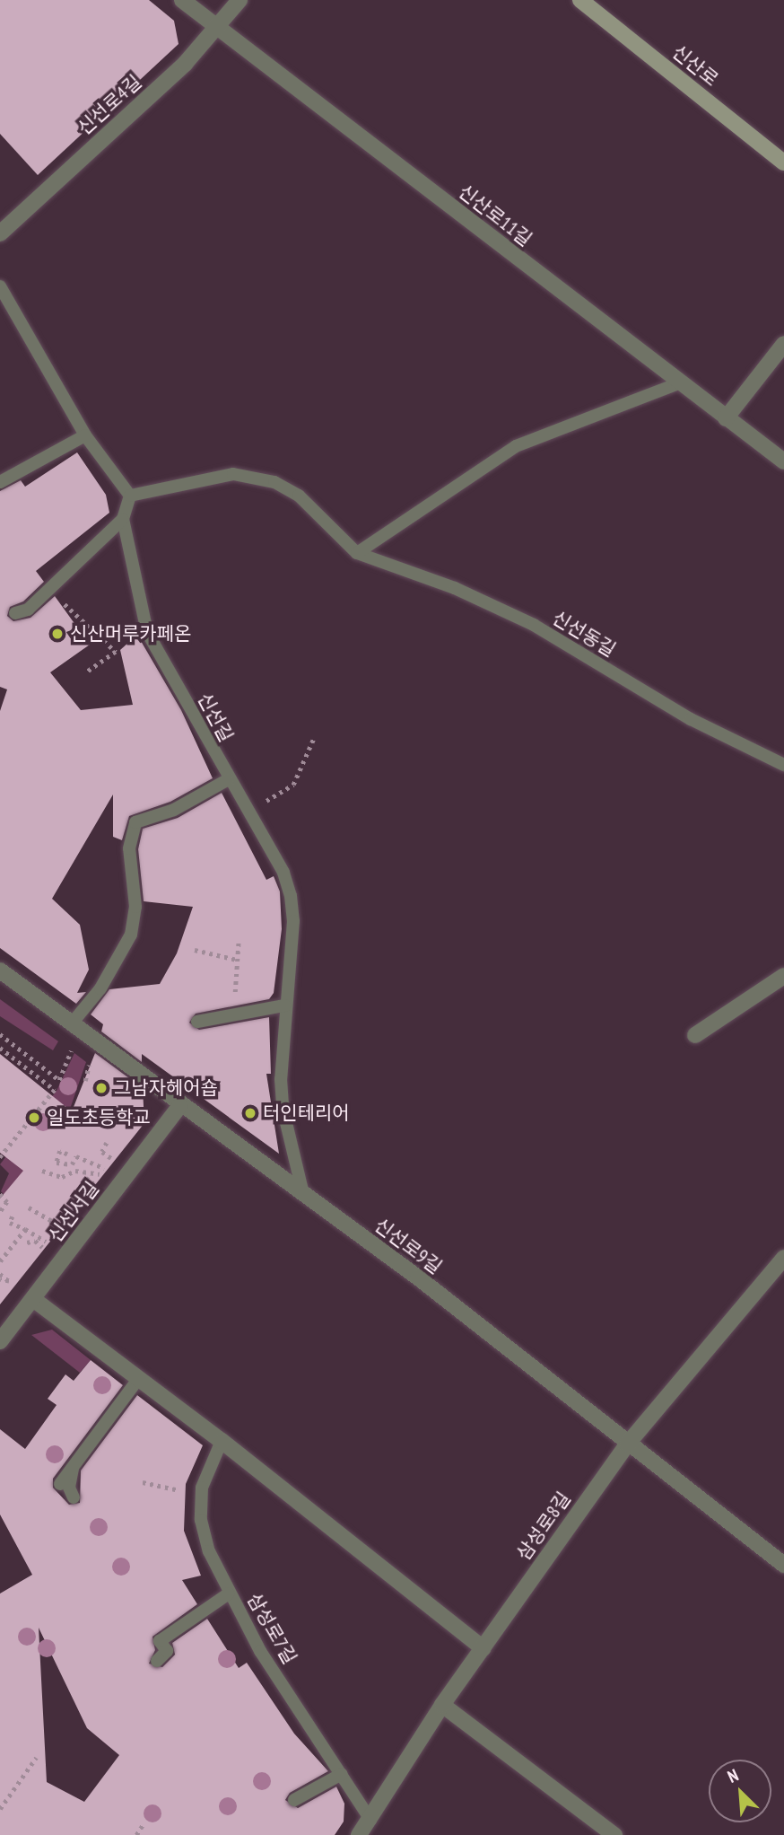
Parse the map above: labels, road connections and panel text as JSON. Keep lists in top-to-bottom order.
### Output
{
  "streets": {
    "main road": ["신산로"],
    "street": [
      "신선로4길",
      "신산로11길",
      "신선서길",
      "신선로9길",
      "삼성로8길"
    ],
    "lane": ["신선동길", "신선길", "삼성로7길"]
  },
  "crossings": [
    ["신선로4길", "신산로11길"],
    ["신선동길", "신선길"],
    ["신선길", "신선로9길"],
    ["신선서길", "신선로9길"],
    ["신선로9길", "삼성로8길"],
    ["삼성로8길", "삼성로7길"]
  ],
  "places": [
    "신산머루카페온",
    "그남자헤어숍",
    "터인테리어",
    "일도초등학교"
  ],
  "north": "top left"
}
